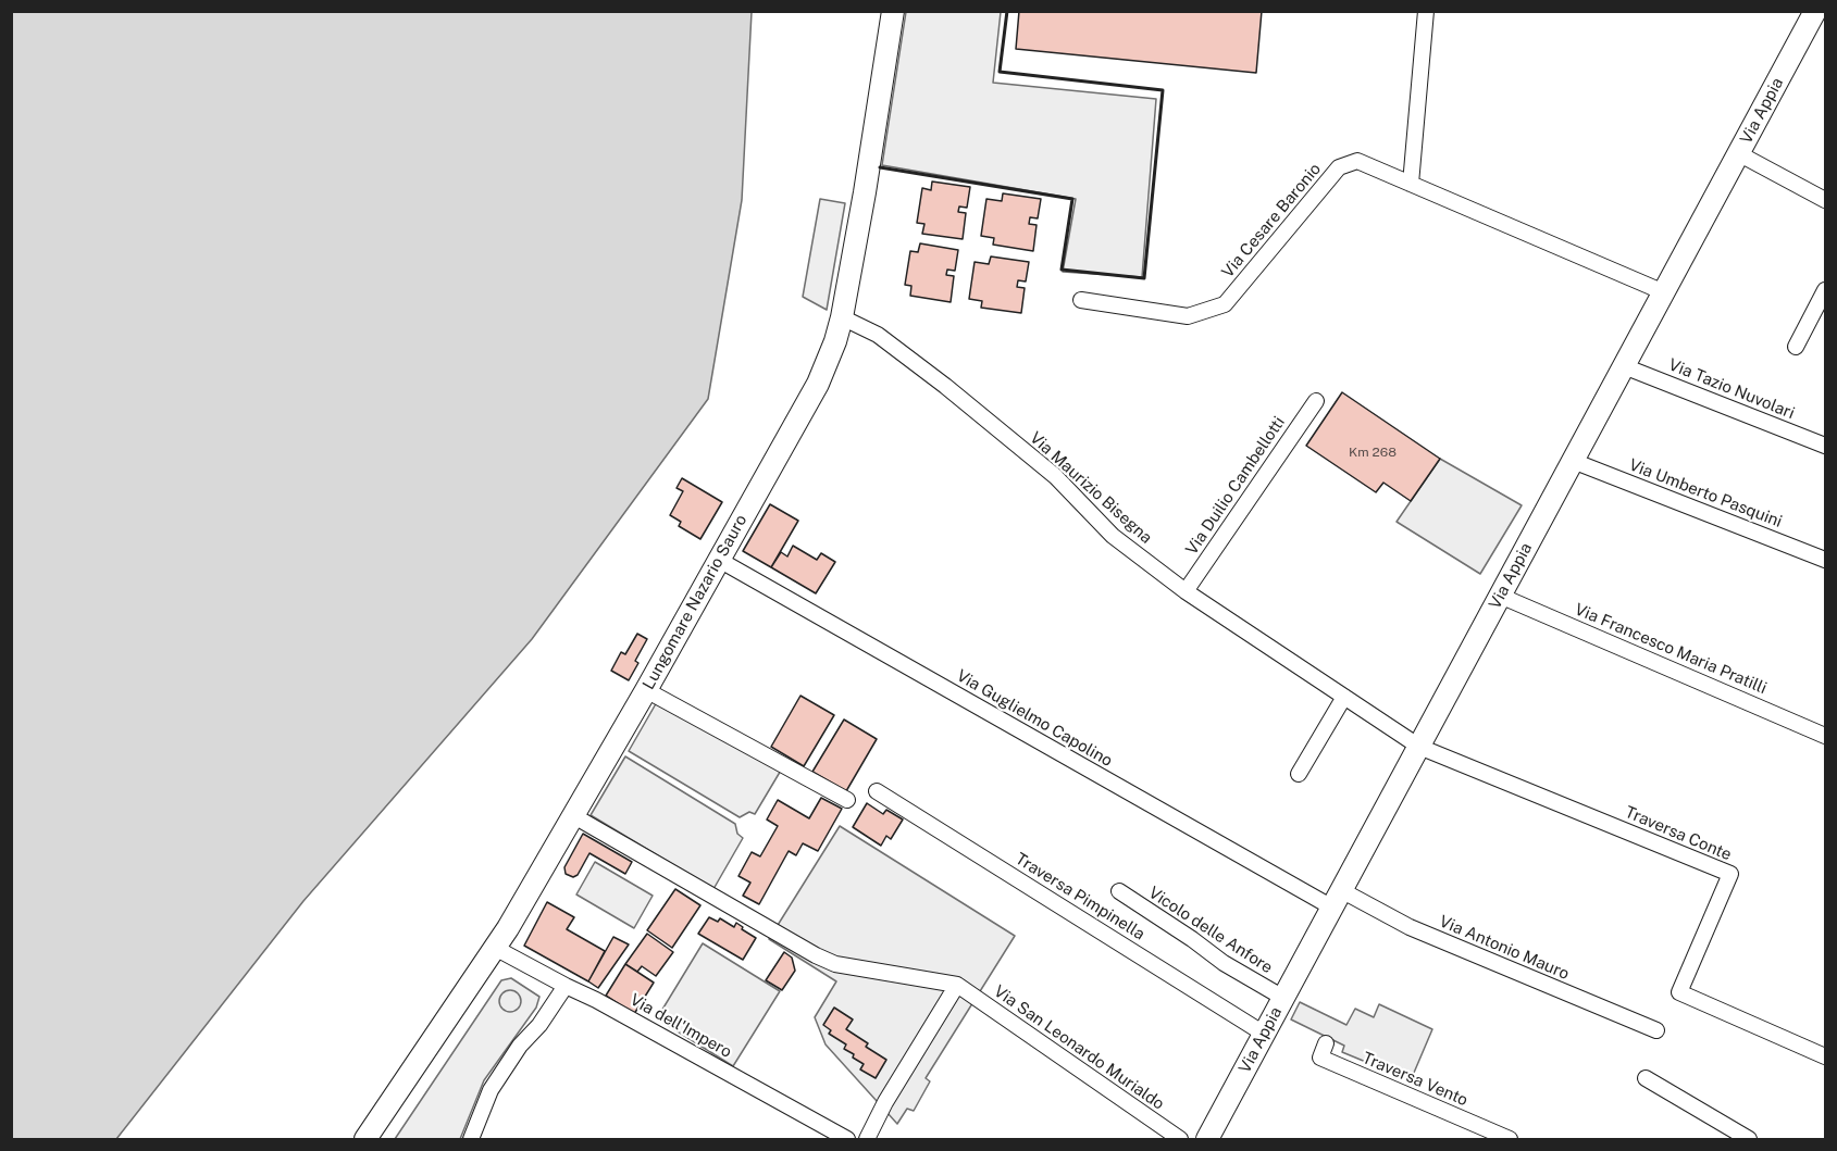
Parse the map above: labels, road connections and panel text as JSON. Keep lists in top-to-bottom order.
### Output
{
  "streets": {
    "main road": ["Via Appia", "Lungomare Nazario Sauro"],
    "street": [
      "Via Cesare Baronio",
      "Via Tazio Nuvolari",
      "Via Duilio Cambellotti",
      "Via Maurizio Bisegna",
      "Via Umberto Pasquini",
      "Via Francesco Maria Pratilli",
      "Via Guglielmo Capolino",
      "Traversa Conte",
      "Traversa Pimpinella",
      "Vicolo delle Anfore",
      "Via Antonio Mauro",
      "Via dell'Impero",
      "Via San Leonardo Murialdo",
      "Traversa Vento"
    ]
  },
  "crossings": [
    ["Via Appia", "Via Cesare Baronio"],
    ["Via Appia", "Via Tazio Nuvolari"],
    ["Via Appia", "Via Maurizio Bisegna"],
    ["Via Appia", "Via Umberto Pasquini"],
    ["Via Appia", "Via Francesco Maria Pratilli"],
    ["Via Appia", "Via Guglielmo Capolino"],
    ["Via Appia", "Traversa Conte"],
    ["Via Appia", "Traversa Pimpinella"],
    ["Via Appia", "Vicolo delle Anfore"],
    ["Via Appia", "Via Antonio Mauro"],
    ["Via Duilio Cambellotti", "Via Maurizio Bisegna"],
    ["Via Maurizio Bisegna", "Lungomare Nazario Sauro"],
    ["Via Maurizio Bisegna", "Traversa Conte"],
    ["Lungomare Nazario Sauro", "Via Guglielmo Capolino"],
    ["Lungomare Nazario Sauro", "Via dell'Impero"],
    ["Via Guglielmo Capolino", "Via Antonio Mauro"]
  ],
  "house_numbers": ["Km 268"]
}
